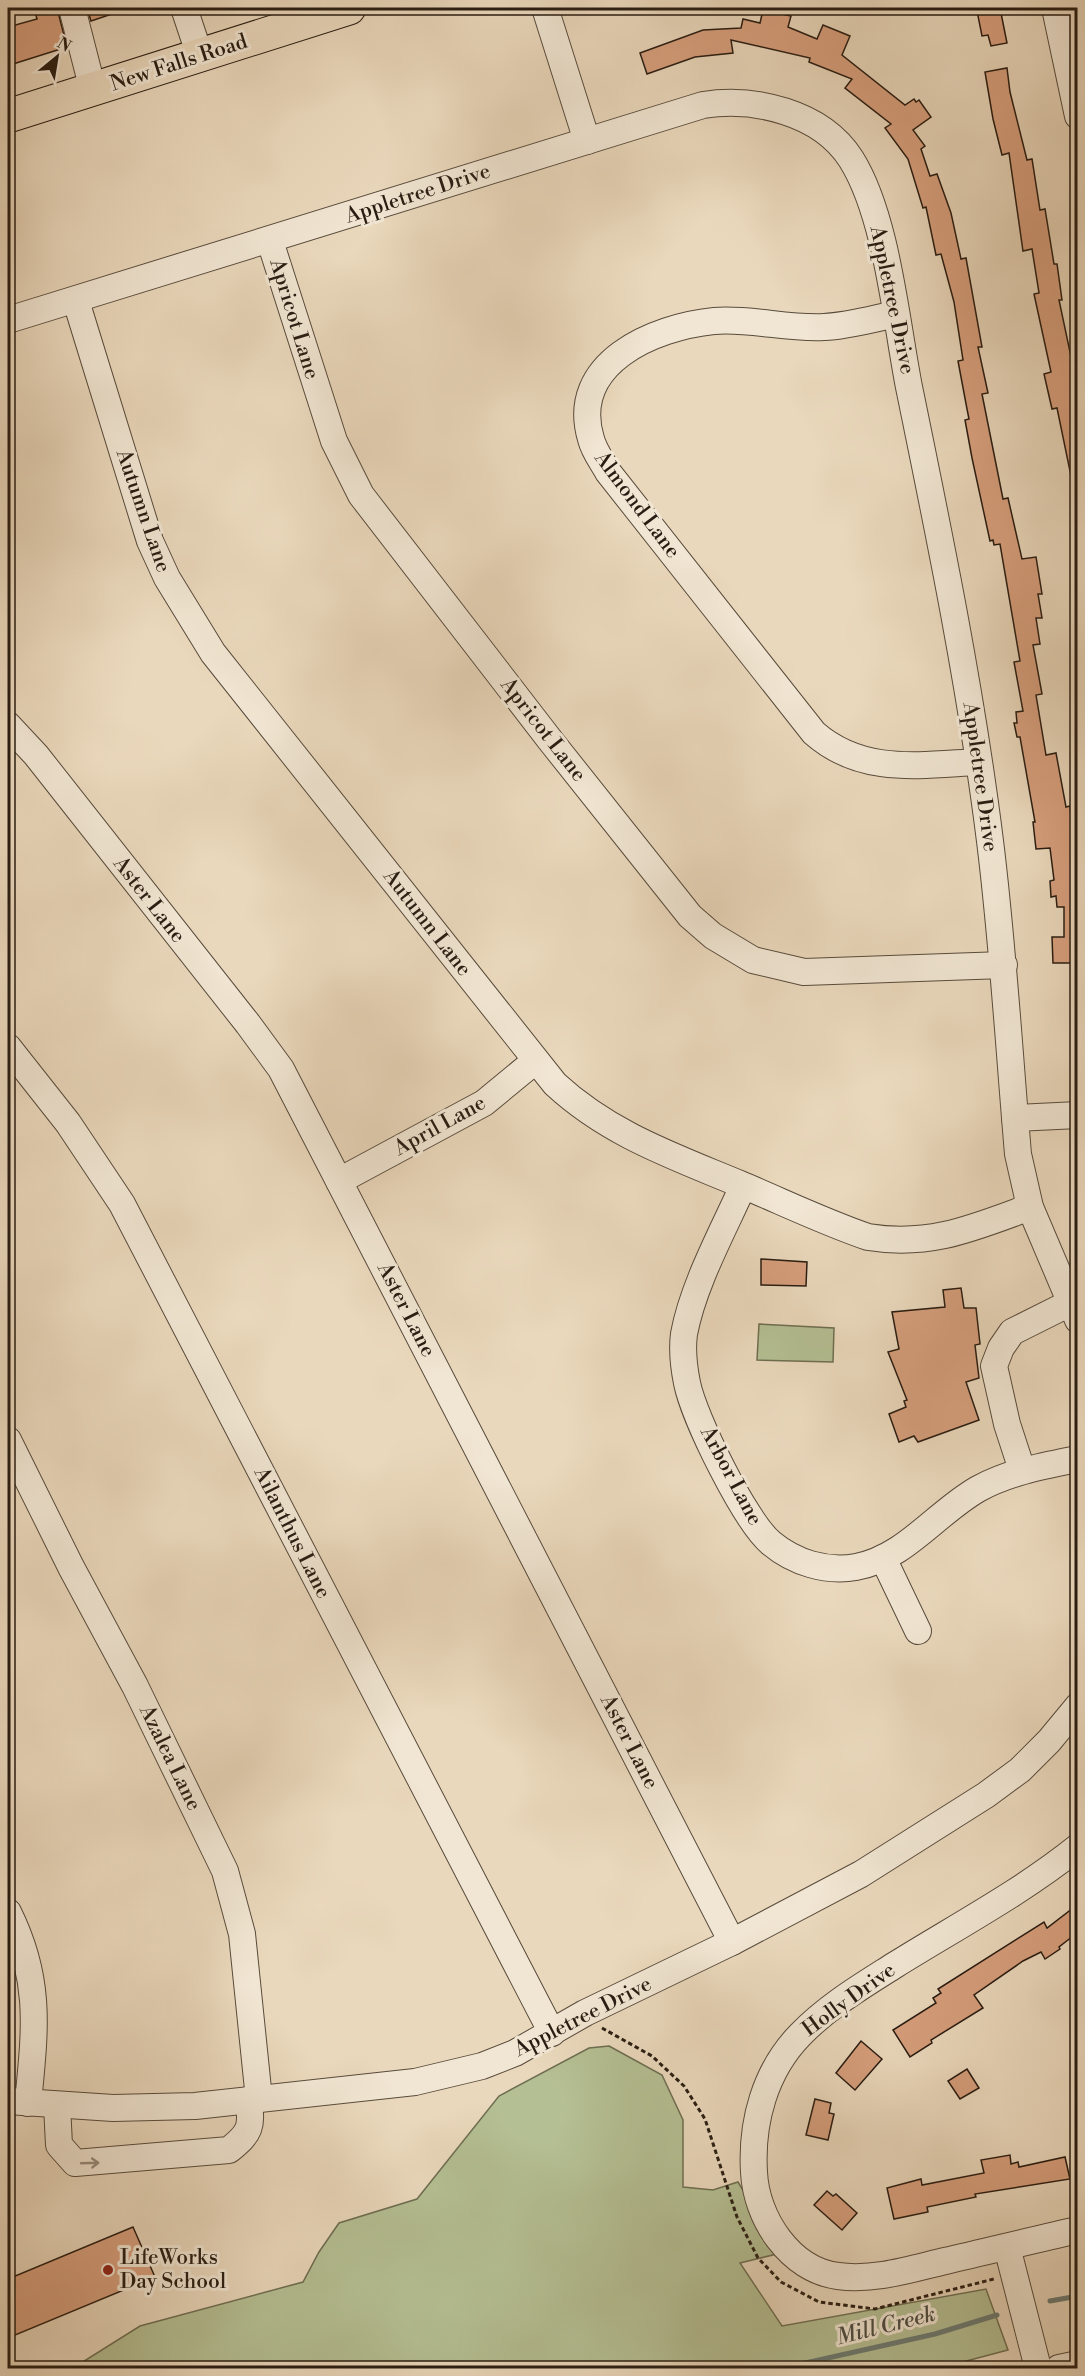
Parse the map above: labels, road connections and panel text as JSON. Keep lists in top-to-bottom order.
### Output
{
  "streets": {
    "main road": ["New Falls Road"],
    "street": [
      "Appletree Drive",
      "Apricot Lane",
      "Almond Lane",
      "Autumn Lane",
      "Aster Lane",
      "April Lane",
      "Arbor Lane",
      "Ailanthus Lane",
      "Azalea Lane",
      "Holly Drive"
    ]
  },
  "crossings": [
    ["Appletree Drive", "Apricot Lane"],
    ["Appletree Drive", "Almond Lane"],
    ["Appletree Drive", "Autumn Lane"],
    ["Appletree Drive", "Aster Lane"],
    ["Appletree Drive", "Ailanthus Lane"],
    ["Appletree Drive", "Azalea Lane"],
    ["Autumn Lane", "April Lane"],
    ["Autumn Lane", "Arbor Lane"],
    ["Aster Lane", "April Lane"]
  ],
  "water": ["Mill Creek"],
  "places": ["LifeWorks Day School"],
  "north": "top right"
}
